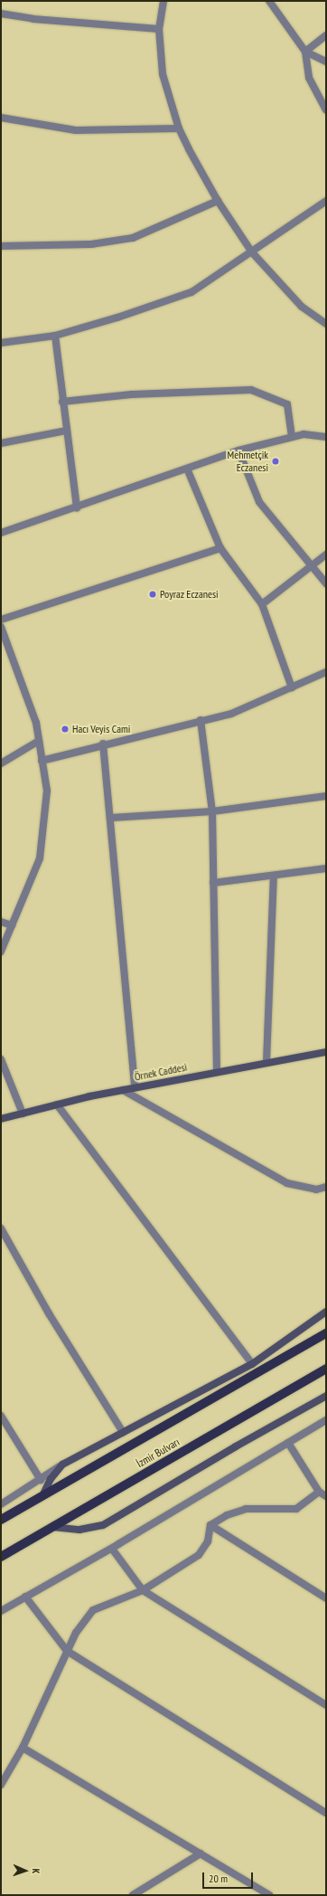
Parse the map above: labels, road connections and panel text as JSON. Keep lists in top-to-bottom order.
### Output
{
  "streets": {
    "main road": ["Örnek Caddesi", "İzmir Bulvarı"]
  },
  "places": ["Mehmetçik Eczanesi", "Poyraz Eczanesi", "Hacı Veyis Cami"],
  "scale_bar": "20 m",
  "north": "right"
}
